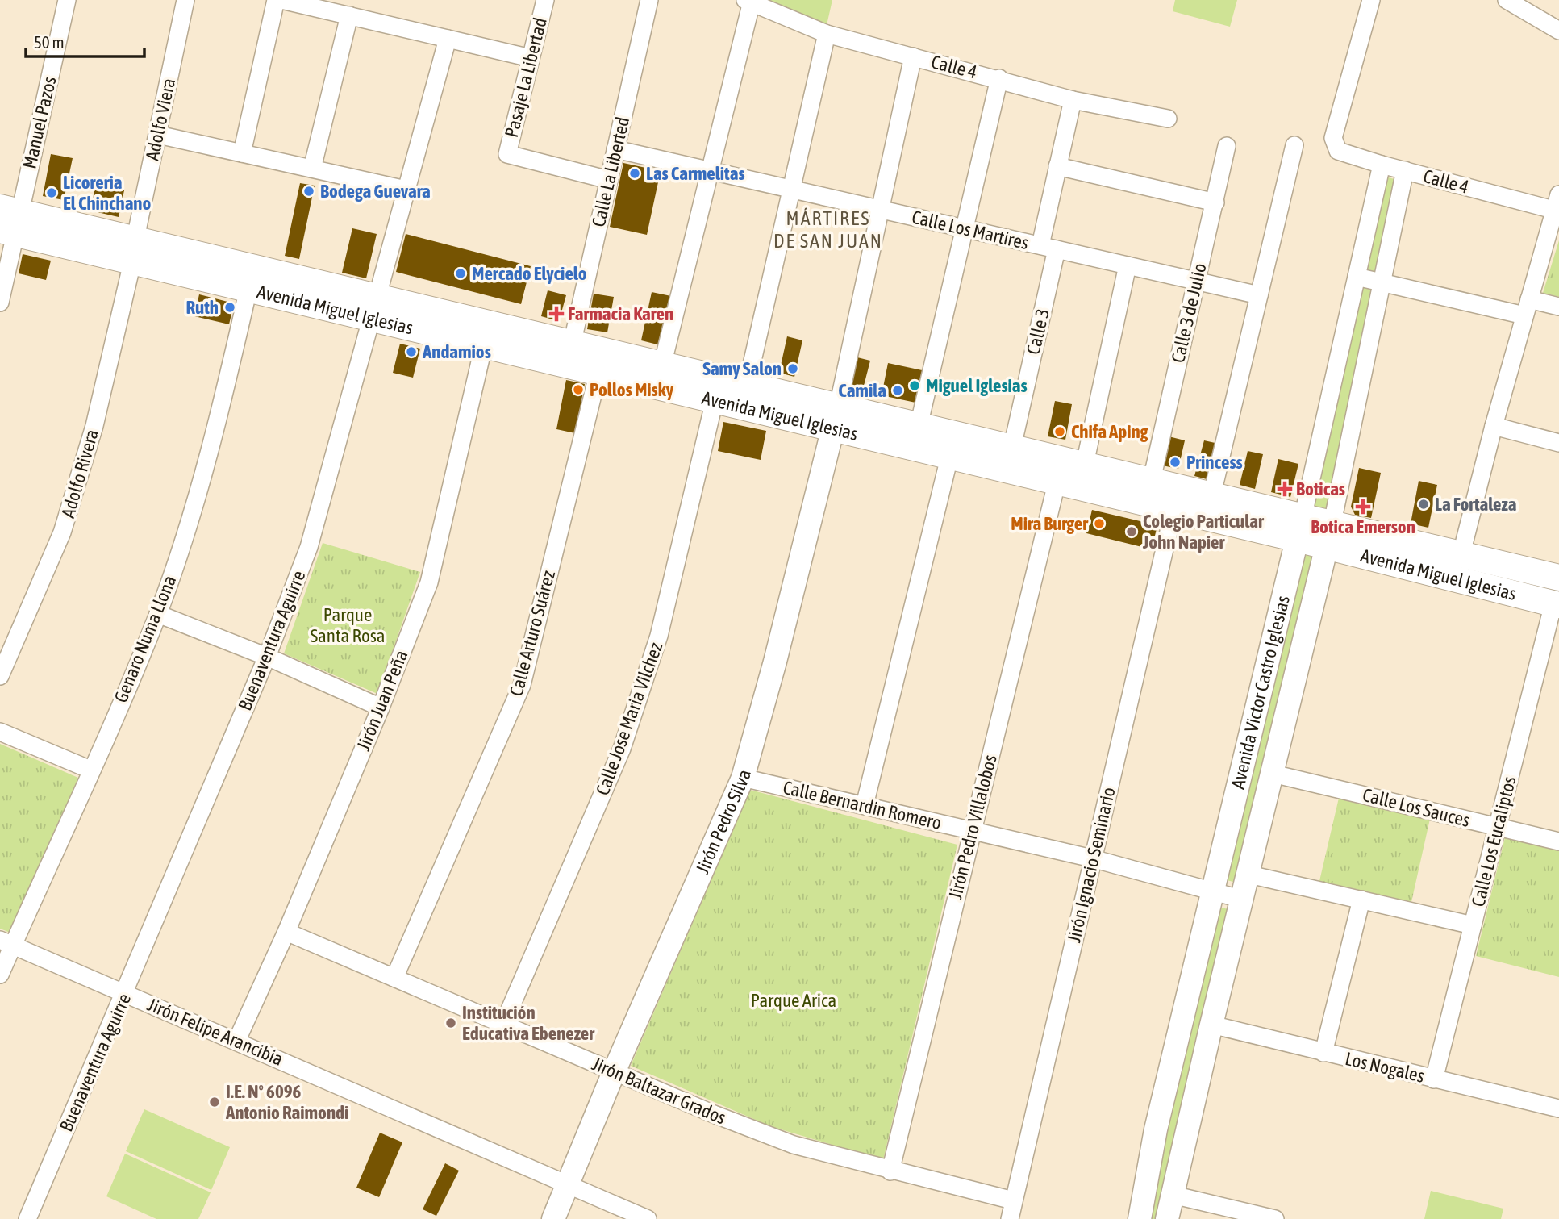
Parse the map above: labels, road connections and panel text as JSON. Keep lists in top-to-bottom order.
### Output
{
  "streets": {
    "main road": ["Avenida Miguel Iglesias"],
    "street": [
      "Calle 4",
      "Pasaje La Libertad",
      "Adolfo Viera",
      "Manuel Pazos",
      "Calle La Liberted",
      "Calle Los Martires",
      "Calle 3 de Julio",
      "Calle 3",
      "Adolfo Rivera",
      "Calle Arturo Suárez",
      "Genaro Numa Llona",
      "Buenaventura Aguirre",
      "Avenida Victor Castro Iglesias",
      "Jirón Juan Peña",
      "Calle Jose Maria Vilchez",
      "Calle Bernardin Romero",
      "Calle Los Sauces",
      "Jirón Pedro Silva",
      "Jirón Pedro Villalobos",
      "Calle Los Eucaliptos",
      "Jirón Ignacio Seminario",
      "Jirón Felipe Arancibia",
      "Los Nogales",
      "Jirón Baltazar Grados"
    ]
  },
  "crossings": [
    ["Calle 4", "Calle 3"],
    ["Calle 4", "Avenida Victor Castro Iglesias"],
    ["Pasaje La Libertad", "Calle La Liberted"],
    ["Adolfo Viera", "Avenida Miguel Iglesias"],
    ["Adolfo Viera", "Adolfo Rivera"],
    ["Manuel Pazos", "Avenida Miguel Iglesias"],
    ["Calle La Liberted", "Calle Los Martires"],
    ["Calle La Liberted", "Avenida Miguel Iglesias"],
    ["Calle Los Martires", "Calle 3 de Julio"],
    ["Calle Los Martires", "Calle 3"],
    ["Avenida Miguel Iglesias", "Calle 3 de Julio"],
    ["Avenida Miguel Iglesias", "Calle 3"],
    ["Avenida Miguel Iglesias", "Adolfo Rivera"],
    ["Avenida Miguel Iglesias", "Calle Arturo Suárez"],
    ["Avenida Miguel Iglesias", "Genaro Numa Llona"],
    ["Avenida Miguel Iglesias", "Buenaventura Aguirre"],
    ["Avenida Miguel Iglesias", "Avenida Victor Castro Iglesias"],
    ["Avenida Miguel Iglesias", "Jirón Juan Peña"],
    ["Avenida Miguel Iglesias", "Calle Jose Maria Vilchez"],
    ["Avenida Miguel Iglesias", "Jirón Pedro Silva"],
    ["Avenida Miguel Iglesias", "Jirón Pedro Villalobos"],
    ["Avenida Miguel Iglesias", "Calle Los Eucaliptos"],
    ["Avenida Miguel Iglesias", "Jirón Ignacio Seminario"],
    ["Calle Arturo Suárez", "Jirón Baltazar Grados"],
    ["Genaro Numa Llona", "Jirón Felipe Arancibia"],
    ["Buenaventura Aguirre", "Jirón Felipe Arancibia"],
    ["Avenida Victor Castro Iglesias", "Calle Bernardin Romero"],
    ["Avenida Victor Castro Iglesias", "Calle Los Sauces"],
    ["Avenida Victor Castro Iglesias", "Los Nogales"],
    ["Jirón Juan Peña", "Jirón Felipe Arancibia"],
    ["Jirón Juan Peña", "Jirón Baltazar Grados"],
    ["Calle Jose Maria Vilchez", "Jirón Baltazar Grados"],
    ["Calle Bernardin Romero", "Jirón Pedro Silva"],
    ["Calle Bernardin Romero", "Jirón Pedro Villalobos"],
    ["Calle Bernardin Romero", "Jirón Ignacio Seminario"],
    ["Calle Los Sauces", "Calle Los Eucaliptos"],
    ["Jirón Pedro Silva", "Jirón Felipe Arancibia"],
    ["Jirón Pedro Silva", "Jirón Baltazar Grados"],
    ["Jirón Pedro Villalobos", "Jirón Baltazar Grados"],
    ["Calle Los Eucaliptos", "Los Nogales"],
    ["Jirón Ignacio Seminario", "Jirón Baltazar Grados"]
  ],
  "districts": ["MÁRTIRES DE SAN JUAN"],
  "parks": ["Parque Santa Rosa", "Parque Arica"],
  "places": {
    "other": [
      "Las Carmelitas",
      "Bodega Guevara",
      "Licoreria El Chinchano",
      "Mercado Elycielo",
      "Ruth",
      "Andamios",
      "Samy Salon",
      "Miguel Iglesias",
      "Pollos Misky",
      "Camila",
      "Chifa Aping",
      "Princess",
      "La Fortaleza",
      "Mira Burger",
      "Colegio Particular John Napier",
      "Institución Educativa Ebenezer",
      "I.E. N° 6096 Antonio Raimondi"
    ],
    "health": ["Farmacia Karen", "Boticas", "Botica Emerson"]
  },
  "scale_bar": "50 m"
}
